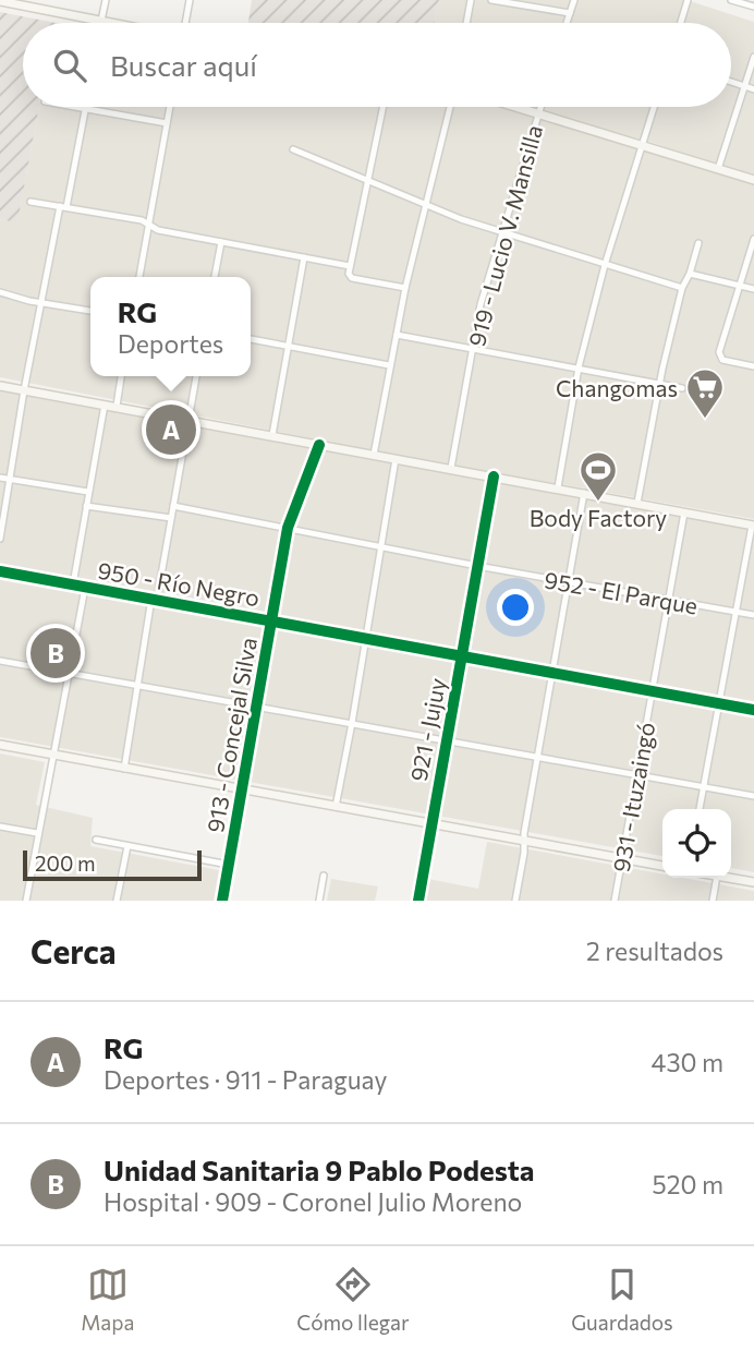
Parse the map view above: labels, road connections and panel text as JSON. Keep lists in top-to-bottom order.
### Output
{
  "streets": {
    "street": [
      "919 - Lucio V. Mansilla",
      "950 - Río Negro",
      "952 - El Parque",
      "921 - Jujuy",
      "913 - Concejal Silva",
      "931 - Ituzaingó"
    ]
  },
  "crossings": [
    ["950 - Río Negro", "921 - Jujuy"],
    ["950 - Río Negro", "913 - Concejal Silva"],
    ["950 - Río Negro", "931 - Ituzaingó"],
    ["952 - El Parque", "921 - Jujuy"],
    ["952 - El Parque", "913 - Concejal Silva"],
    ["952 - El Parque", "931 - Ituzaingó"]
  ],
  "places": {
    "supermarket": ["Changomas"],
    "sports": ["Body Factory"]
  },
  "scale_bar": "200 m",
  "page": {
    "search": "Buscar aquí",
    "popup": ["RG", "Deportes"],
    "pins": ["A", "B"],
    "scale": "200 m",
    "heading": ["Cerca", "2 resultados"],
    "list": [
      {
        "mark": "A",
        "name": "RG",
        "note": "Deportes · 911 - Paraguay",
        "value": "430 m"
      },
      {
        "mark": "B",
        "name": "Unidad Sanitaria 9 Pablo Podesta",
        "note": "Hospital · 909 - Coronel Julio Moreno",
        "value": "520 m"
      }
    ],
    "nav": ["Mapa", "Cómo llegar", "Guardados"]
  }
}
